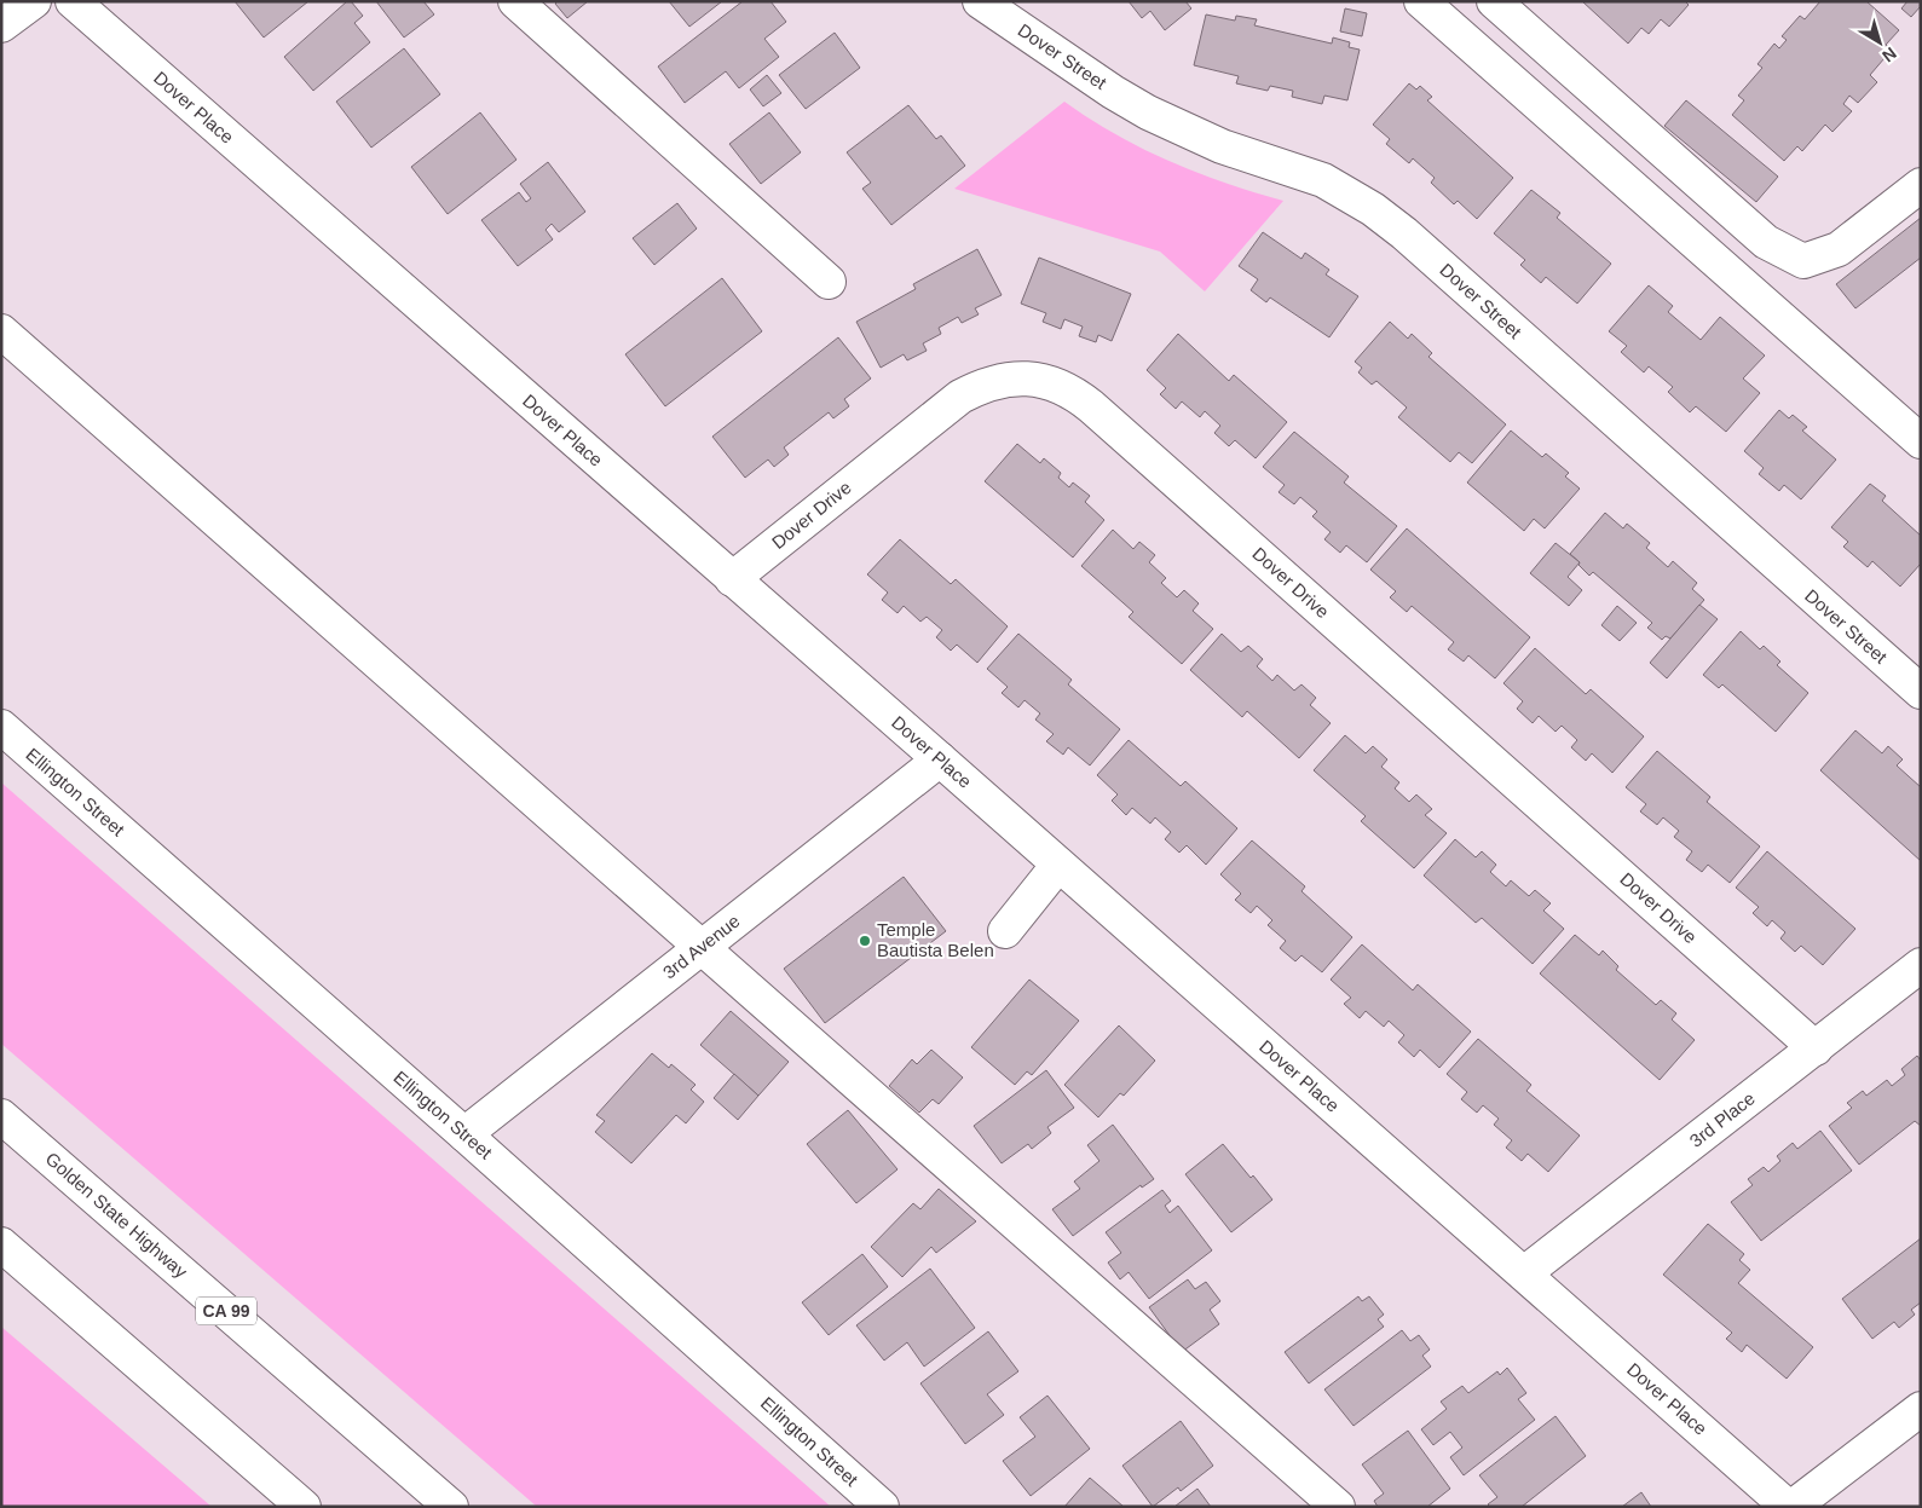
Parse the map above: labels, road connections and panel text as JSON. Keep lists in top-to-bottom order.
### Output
{
  "streets": {
    "main road": [
      "Dover Street",
      "Dover Place",
      "Dover Drive",
      "Ellington Street",
      "3rd Avenue",
      "3rd Place",
      "Golden State Highway",
      "CA 99"
    ]
  },
  "crossings": [
    ["Dover Place", "Dover Drive"],
    ["Dover Place", "3rd Avenue"],
    ["Dover Place", "3rd Place"],
    ["Dover Drive", "3rd Place"],
    ["Ellington Street", "3rd Avenue"]
  ],
  "places": ["Temple Bautista Belen"],
  "north": "bottom right"
}
